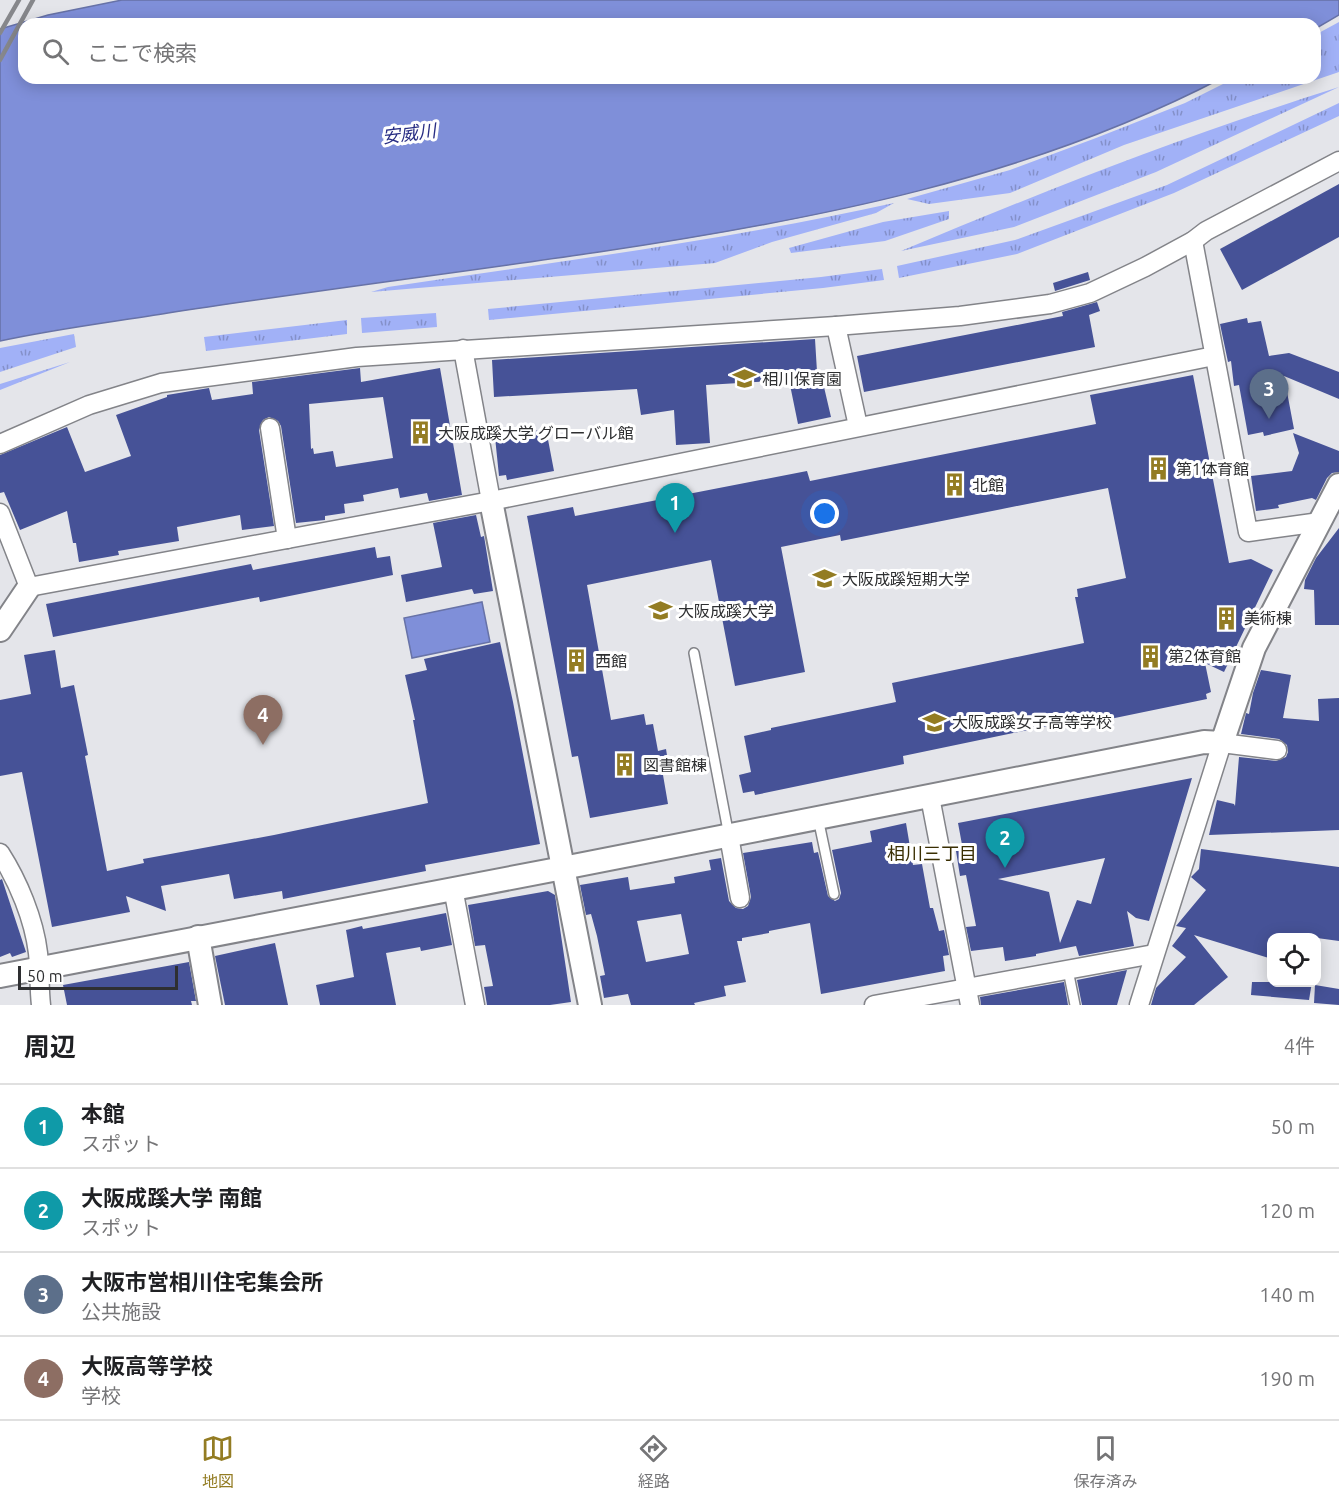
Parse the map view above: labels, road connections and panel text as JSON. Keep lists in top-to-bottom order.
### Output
{
  "districts": ["相川三丁目"],
  "water": ["安威川"],
  "places": {
    "school or university": [
      "相川保育園",
      "大阪成蹊短期大学",
      "大阪成蹊大学",
      "大阪成蹊女子高等学校"
    ],
    "building": [
      "大阪成蹊大学 グローバル館",
      "第1体育館",
      "北館",
      "美術棟",
      "第2体育館",
      "西館",
      "図書館棟"
    ]
  },
  "scale_bar": "50 m",
  "page": {
    "search": "ここで検索",
    "pins": [
      "3",
      "1",
      "4",
      "2"
    ],
    "scale": "50 m",
    "heading": ["周辺", "4件"],
    "list": [
      {
        "mark": "1",
        "name": "本館",
        "note": "スポット",
        "value": "50 m"
      },
      {
        "mark": "2",
        "name": "大阪成蹊大学 南館",
        "note": "スポット",
        "value": "120 m"
      },
      {
        "mark": "3",
        "name": "大阪市営相川住宅集会所",
        "note": "公共施設",
        "value": "140 m"
      },
      {
        "mark": "4",
        "name": "大阪高等学校",
        "note": "学校",
        "value": "190 m"
      }
    ],
    "nav": ["地図", "経路", "保存済み"]
  }
}
